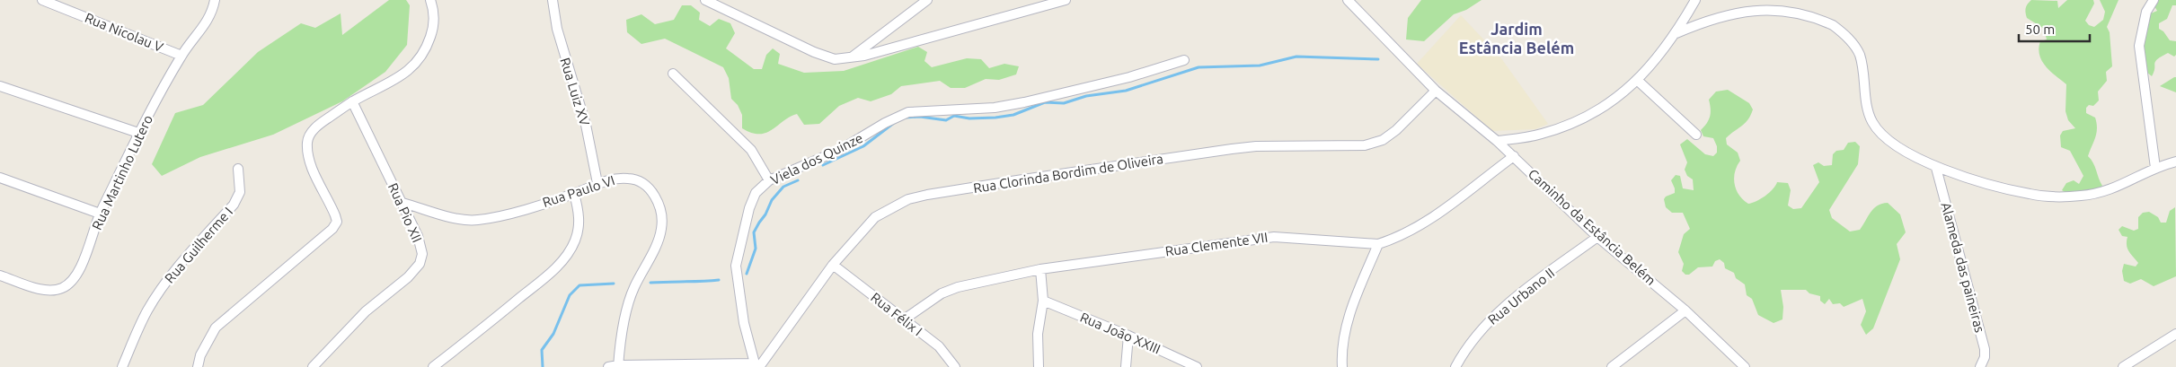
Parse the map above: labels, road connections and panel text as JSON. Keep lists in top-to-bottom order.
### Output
{
  "streets": {
    "street": [
      "Rua Nicolau V",
      "Rua Luiz XV",
      "Viela dos Quinze",
      "Rua Martinho Lutero",
      "Rua Clorinda Bordim de Oliveira",
      "Rua Paulo VI",
      "Rua Pio XII",
      "Caminho da Estância Belém",
      "Rua Clemente VII",
      "Rua Guilherme I",
      "Alameda das paineiras",
      "Rua Urbano II",
      "Rua Félix I",
      "Rua João XXIII"
    ]
  },
  "crossings": [
    ["Rua Nicolau V", "Rua Martinho Lutero"],
    ["Rua Luiz XV", "Rua Paulo VI"],
    ["Viela dos Quinze", "Rua Clorinda Bordim de Oliveira"],
    ["Rua Clorinda Bordim de Oliveira", "Caminho da Estância Belém"],
    ["Rua Clorinda Bordim de Oliveira", "Rua Félix I"],
    ["Rua Paulo VI", "Rua Pio XII"],
    ["Caminho da Estância Belém", "Rua Clemente VII"],
    ["Caminho da Estância Belém", "Rua Urbano II"],
    ["Rua Clemente VII", "Rua Félix I"]
  ],
  "districts": ["Jardim Estância Belém"],
  "scale_bar": "50 m"
}
